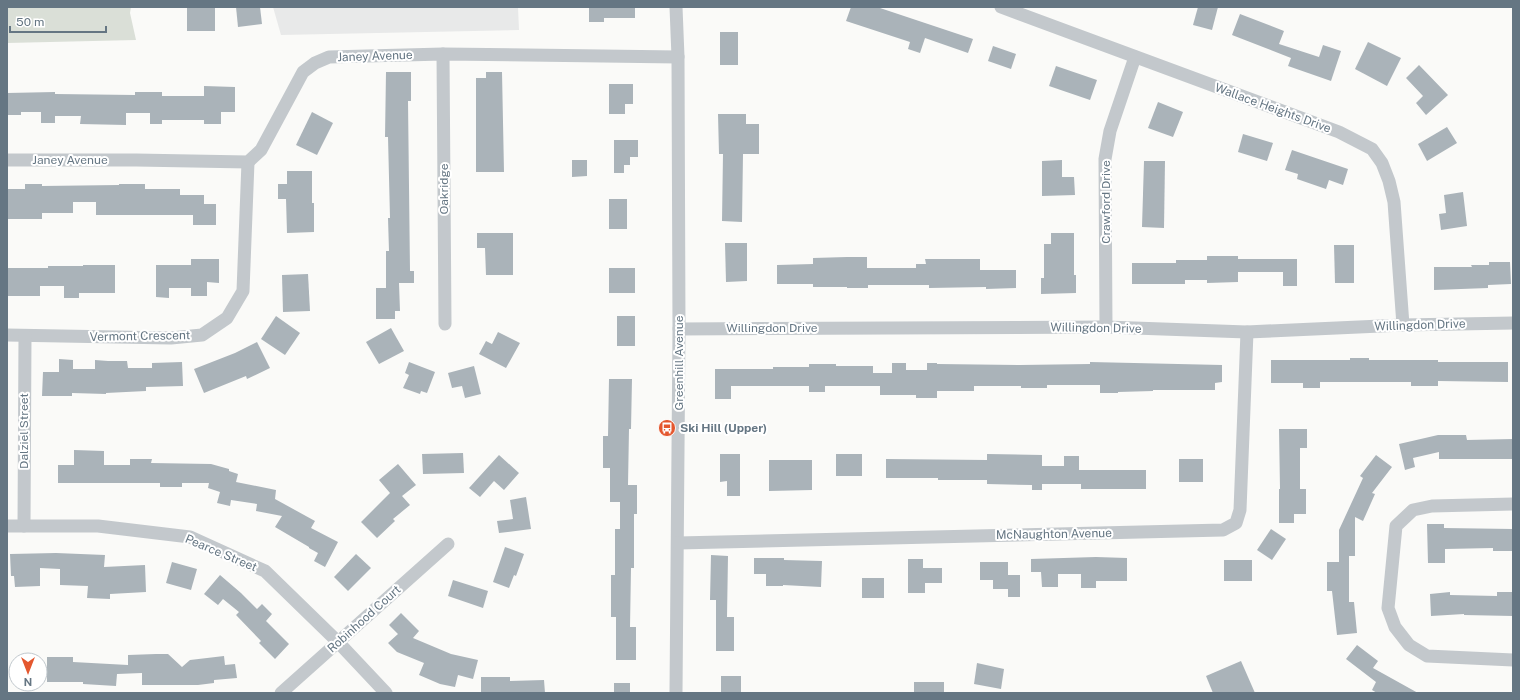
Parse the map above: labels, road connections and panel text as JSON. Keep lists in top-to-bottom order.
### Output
{
  "streets": {
    "street": [
      "Janey Avenue",
      "Wallace Heights Drive",
      "Oakridge",
      "Crawford Drive",
      "Willingdon Drive",
      "Vermont Crescent",
      "Greenhill Avenue",
      "Dalziel Street",
      "McNaughton Avenue",
      "Pearce Street",
      "Robinhood Court"
    ]
  },
  "crossings": [
    ["Janey Avenue", "Oakridge"],
    ["Janey Avenue", "Vermont Crescent"],
    ["Janey Avenue", "Greenhill Avenue"],
    ["Wallace Heights Drive", "Crawford Drive"],
    ["Wallace Heights Drive", "Willingdon Drive"],
    ["Crawford Drive", "Willingdon Drive"],
    ["Willingdon Drive", "Greenhill Avenue"],
    ["Willingdon Drive", "McNaughton Avenue"],
    ["Vermont Crescent", "Dalziel Street"],
    ["Greenhill Avenue", "McNaughton Avenue"],
    ["Dalziel Street", "Pearce Street"],
    ["Pearce Street", "Robinhood Court"]
  ],
  "places": {
    "bus stop": ["Ski Hill (Upper)"]
  },
  "scale_bar": "50 m",
  "north": "bottom"
}
